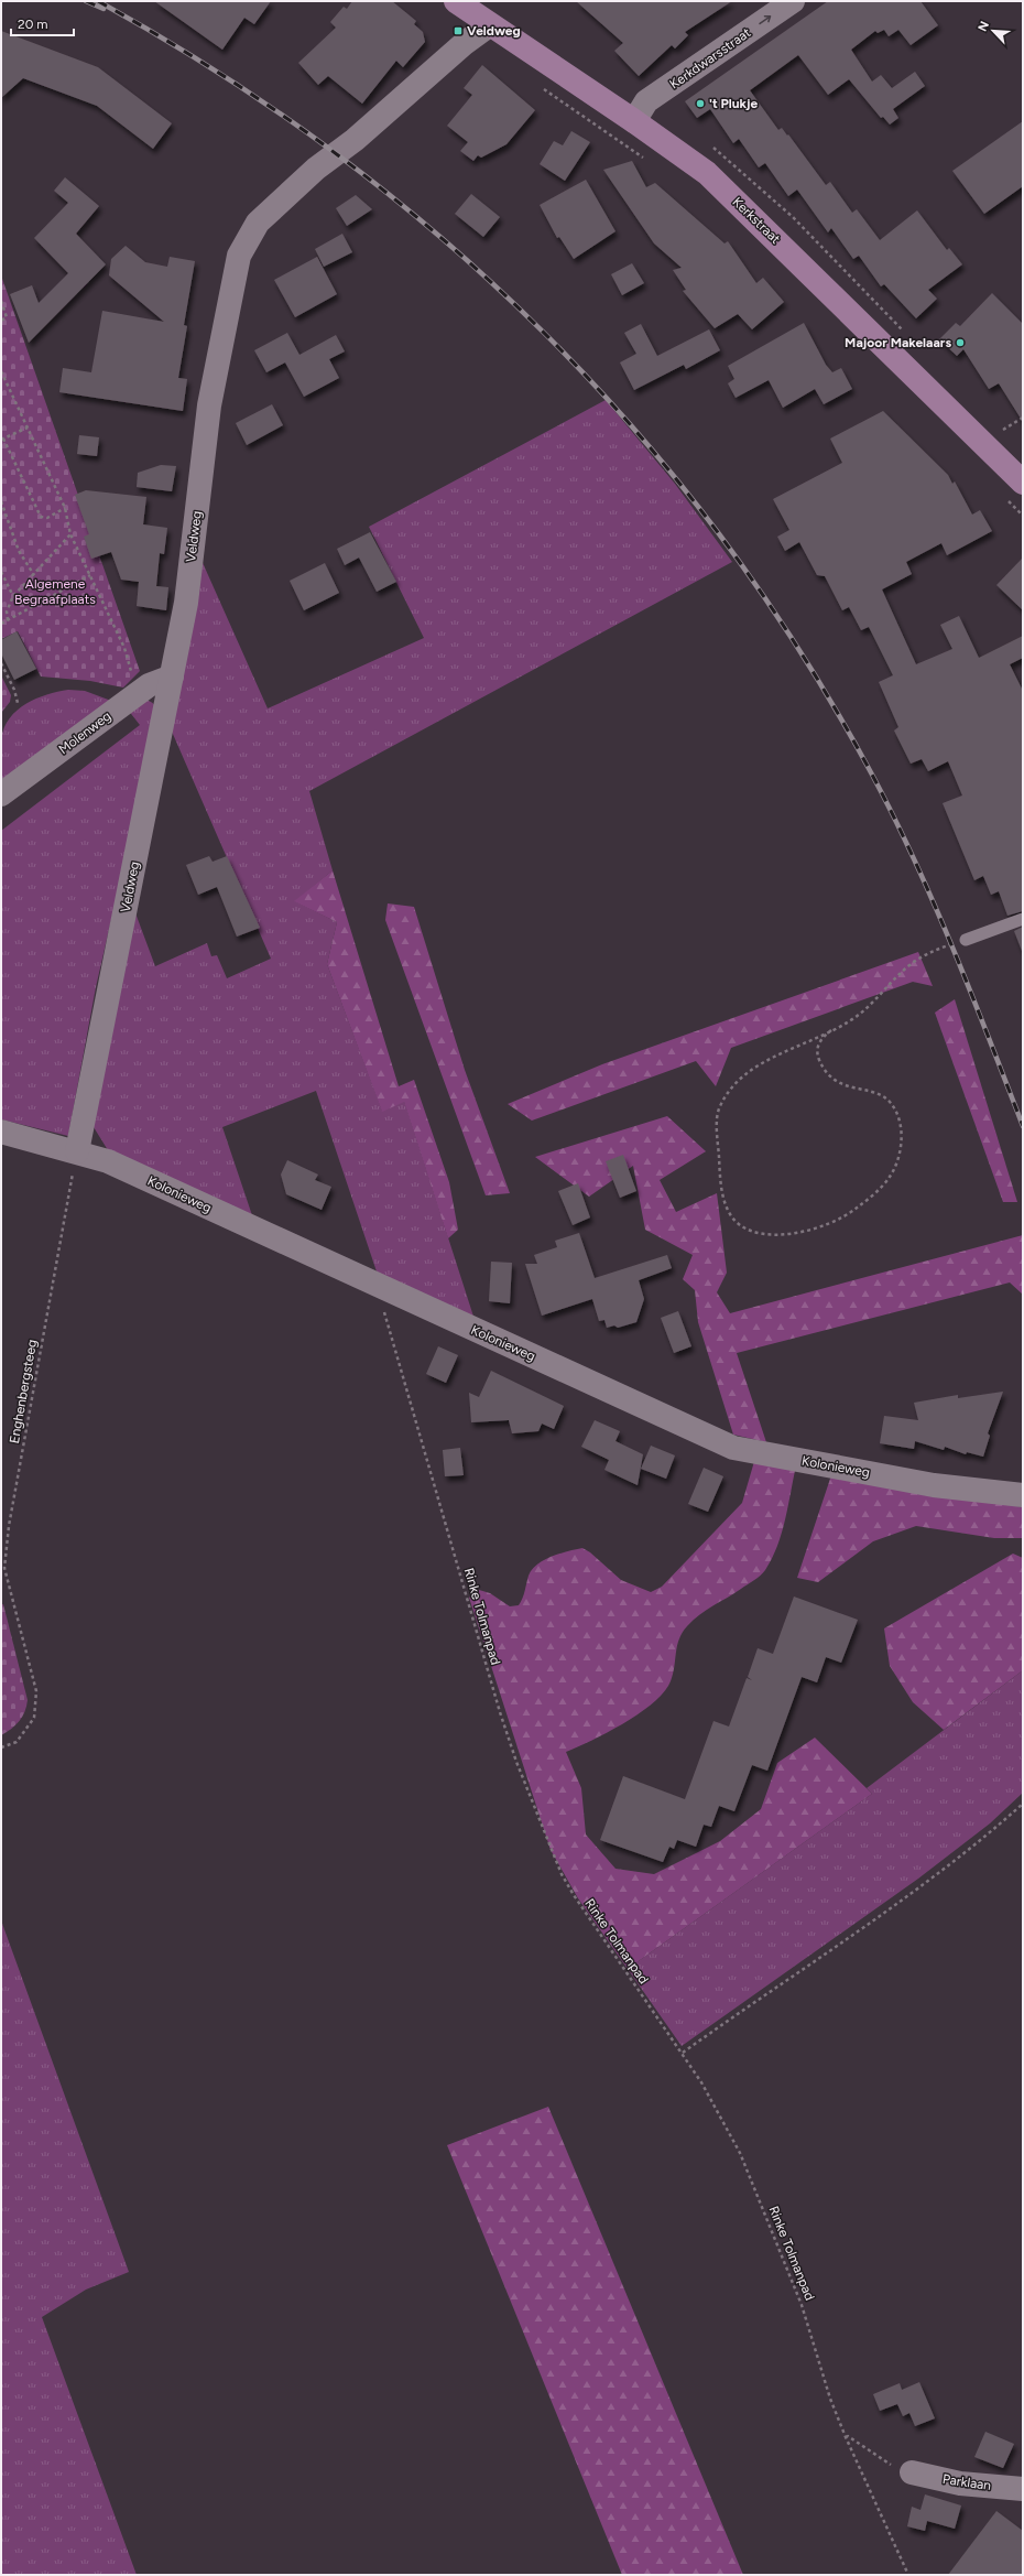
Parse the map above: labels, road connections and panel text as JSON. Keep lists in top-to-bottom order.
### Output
{
  "streets": {
    "main road": ["Kerkstraat"],
    "street": [
      "Kerkdwarsstraat",
      "Veldweg",
      "Molenweg",
      "Kolonieweg",
      "Parklaan"
    ],
    "path": ["Enghenbergsteeg", "Rinke Tolmanpad"]
  },
  "crossings": [
    ["Kerkdwarsstraat", "Kerkstraat"],
    ["Kerkstraat", "Veldweg"],
    ["Veldweg", "Molenweg"],
    ["Veldweg", "Kolonieweg"],
    ["Veldweg", "Enghenbergsteeg"],
    ["Kolonieweg", "Enghenbergsteeg"],
    ["Kolonieweg", "Rinke Tolmanpad"]
  ],
  "one_way": ["Kerkdwarsstraat"],
  "parks": ["Algemene Begraafplaats"],
  "places": {
    "transit": ["Veldweg"],
    "other": ["'t Plukje", "Majoor Makelaars"]
  },
  "scale_bar": "20 m",
  "north": "top left"
}
